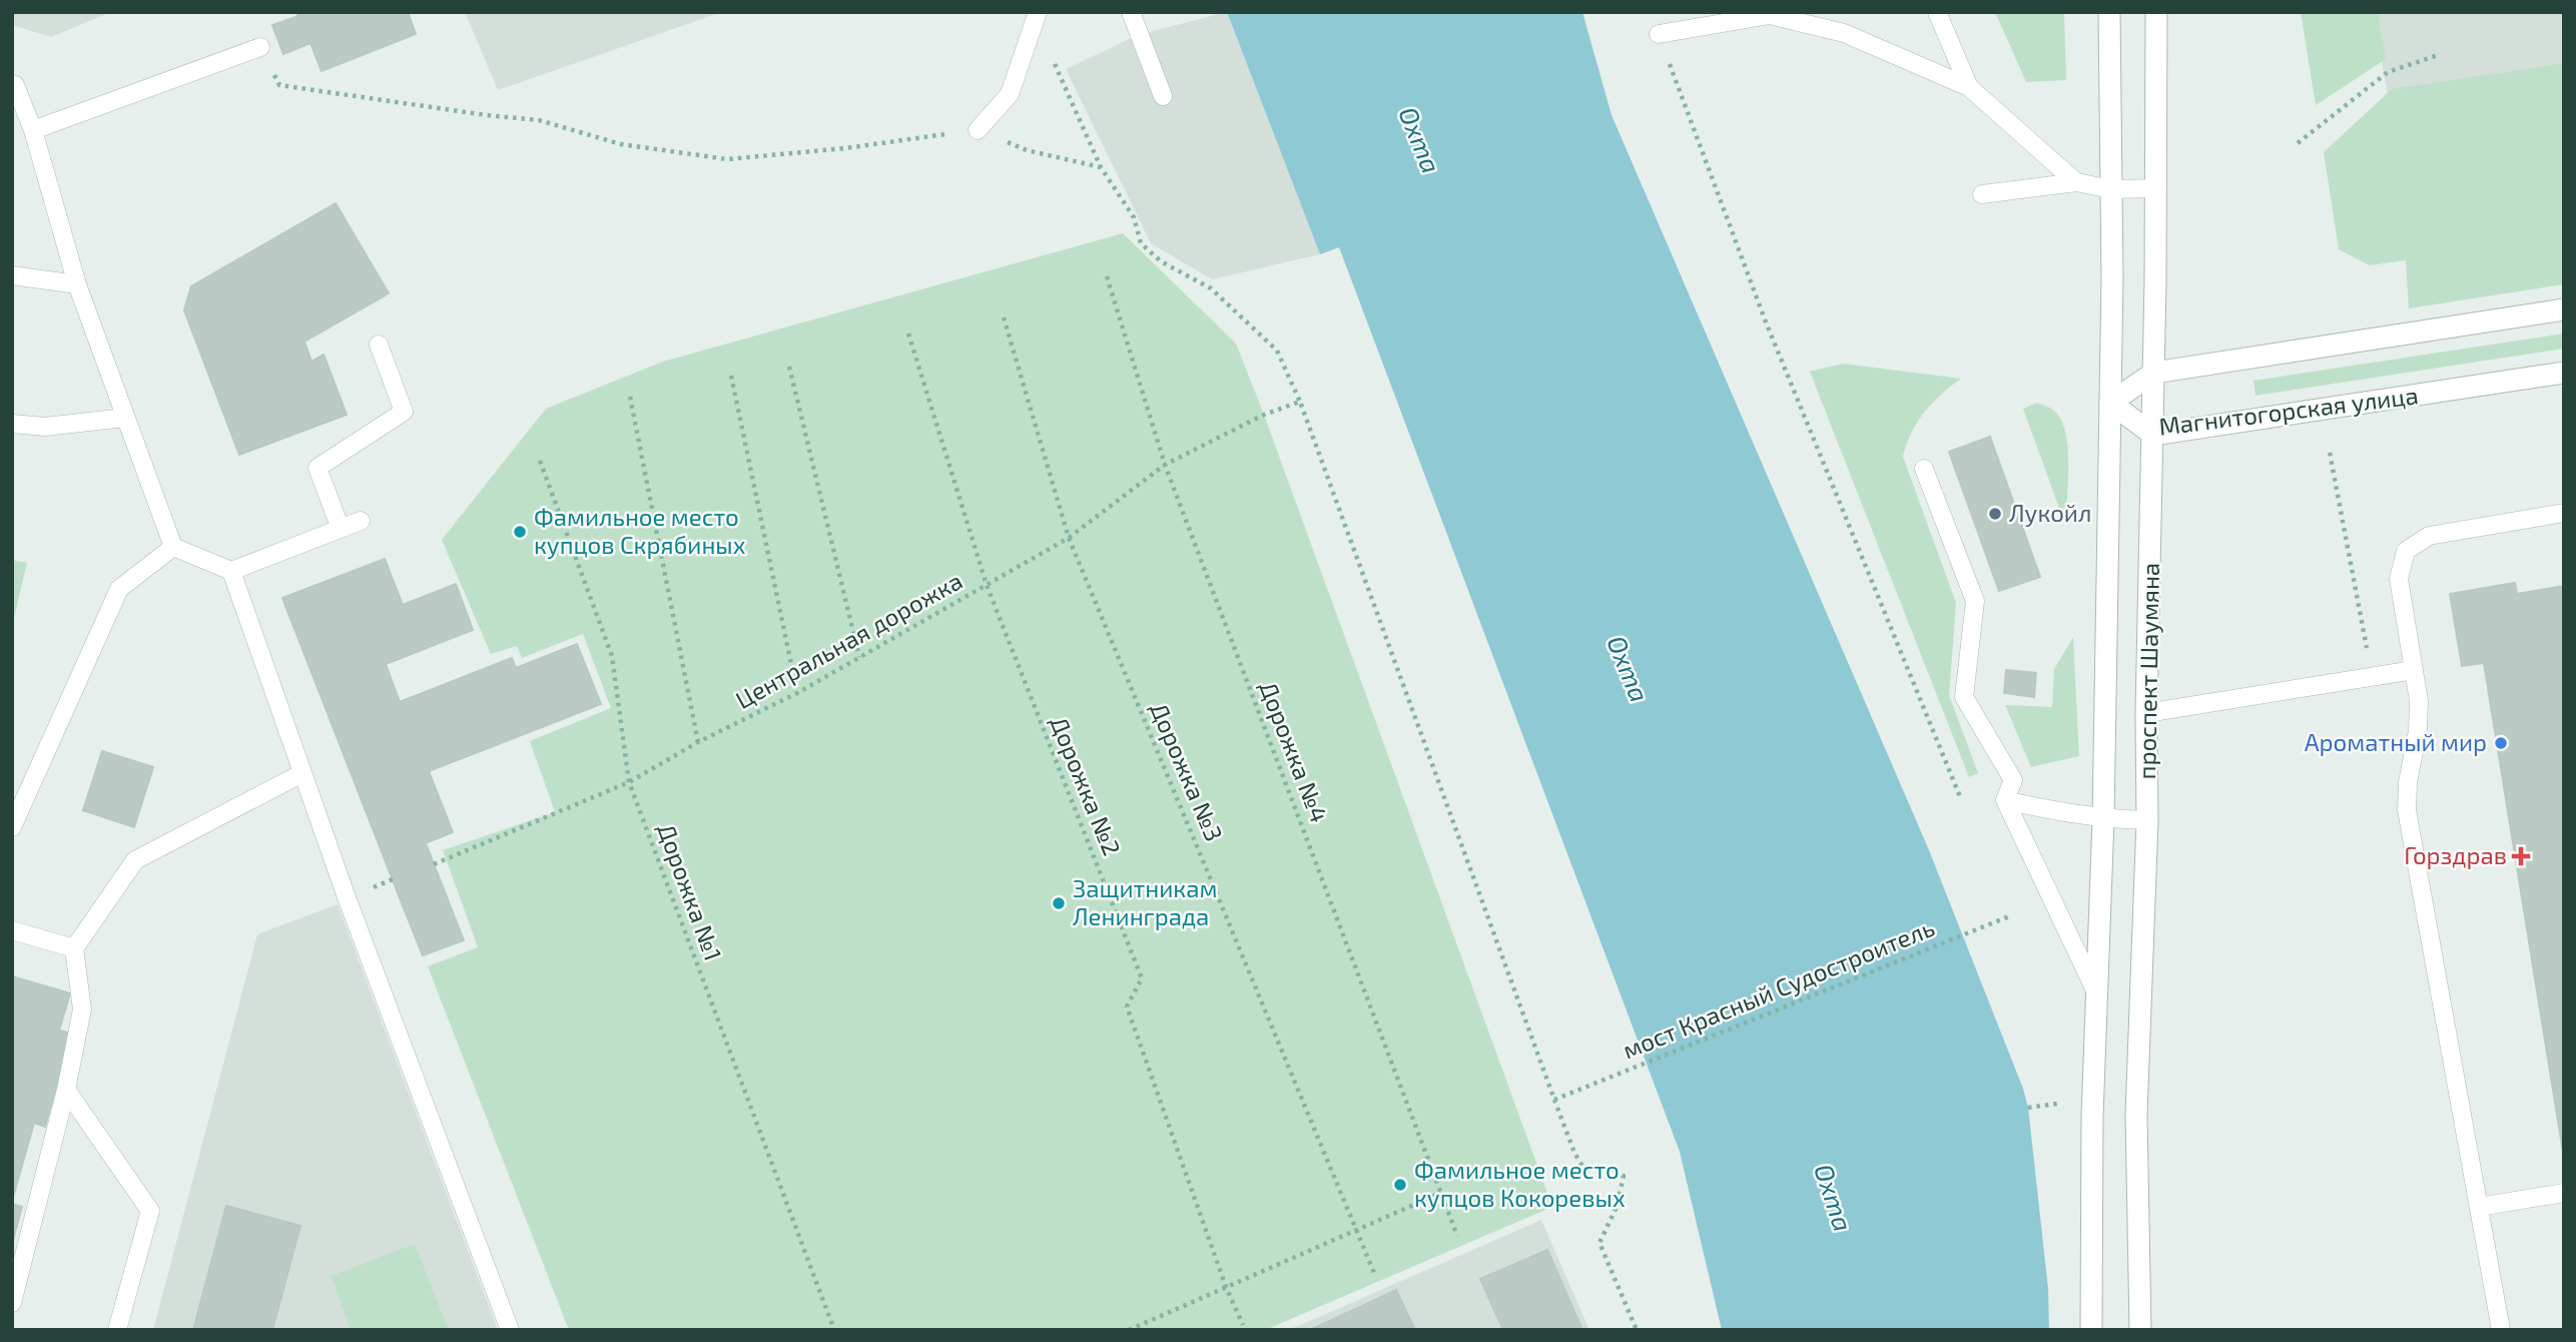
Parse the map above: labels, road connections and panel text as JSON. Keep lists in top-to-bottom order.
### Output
{
  "streets": {
    "street": ["Магнитогорская улица", "проспект Шаумяна"],
    "path": [
      "Центральная дорожка",
      "Дорожка №4",
      "Дорожка №3",
      "Дорожка №2",
      "Дорожка №1",
      "мост Красный Судостроитель"
    ]
  },
  "crossings": [
    ["Магнитогорская улица", "проспект Шаумяна"],
    ["Центральная дорожка", "Дорожка №4"],
    ["Центральная дорожка", "Дорожка №3"],
    ["Центральная дорожка", "Дорожка №2"],
    ["Центральная дорожка", "Дорожка №1"]
  ],
  "water": ["Охта"],
  "places": {
    "other": [
      "Лукойл",
      "Фамильное место купцов Скрябиных",
      "Ароматный мир",
      "Защитникам Ленинграда",
      "Фамильное место купцов Кокоревых"
    ],
    "health": ["Горздрав"]
  }
}
